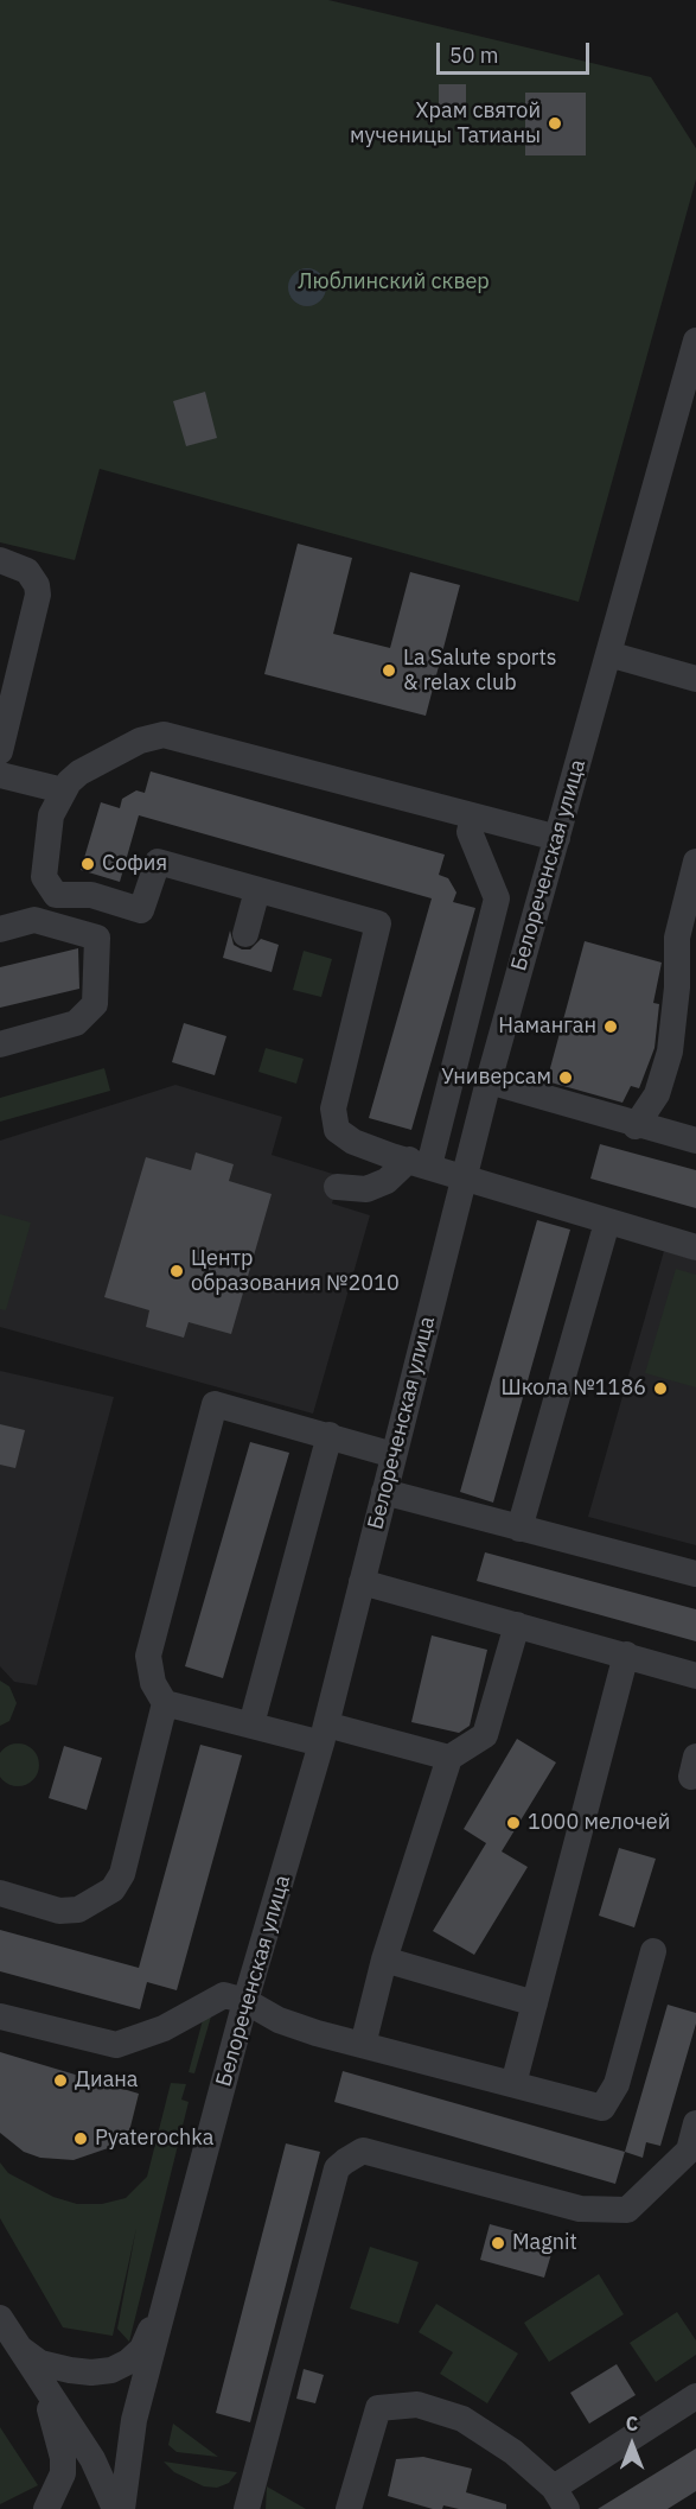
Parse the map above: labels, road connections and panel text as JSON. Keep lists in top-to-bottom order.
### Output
{
  "streets": {
    "street": ["Белореченская улица"]
  },
  "parks": ["Люблинский сквер"],
  "places": [
    "Храм святой мученицы Татианы",
    "La Salute sports & relax club",
    "София",
    "Наманган",
    "Универсам",
    "Центр образования №2010",
    "Школа №1186",
    "1000 мелочей",
    "Диана",
    "Pyaterochka",
    "Magnit"
  ],
  "scale_bar": "50 m",
  "north": "top"
}
